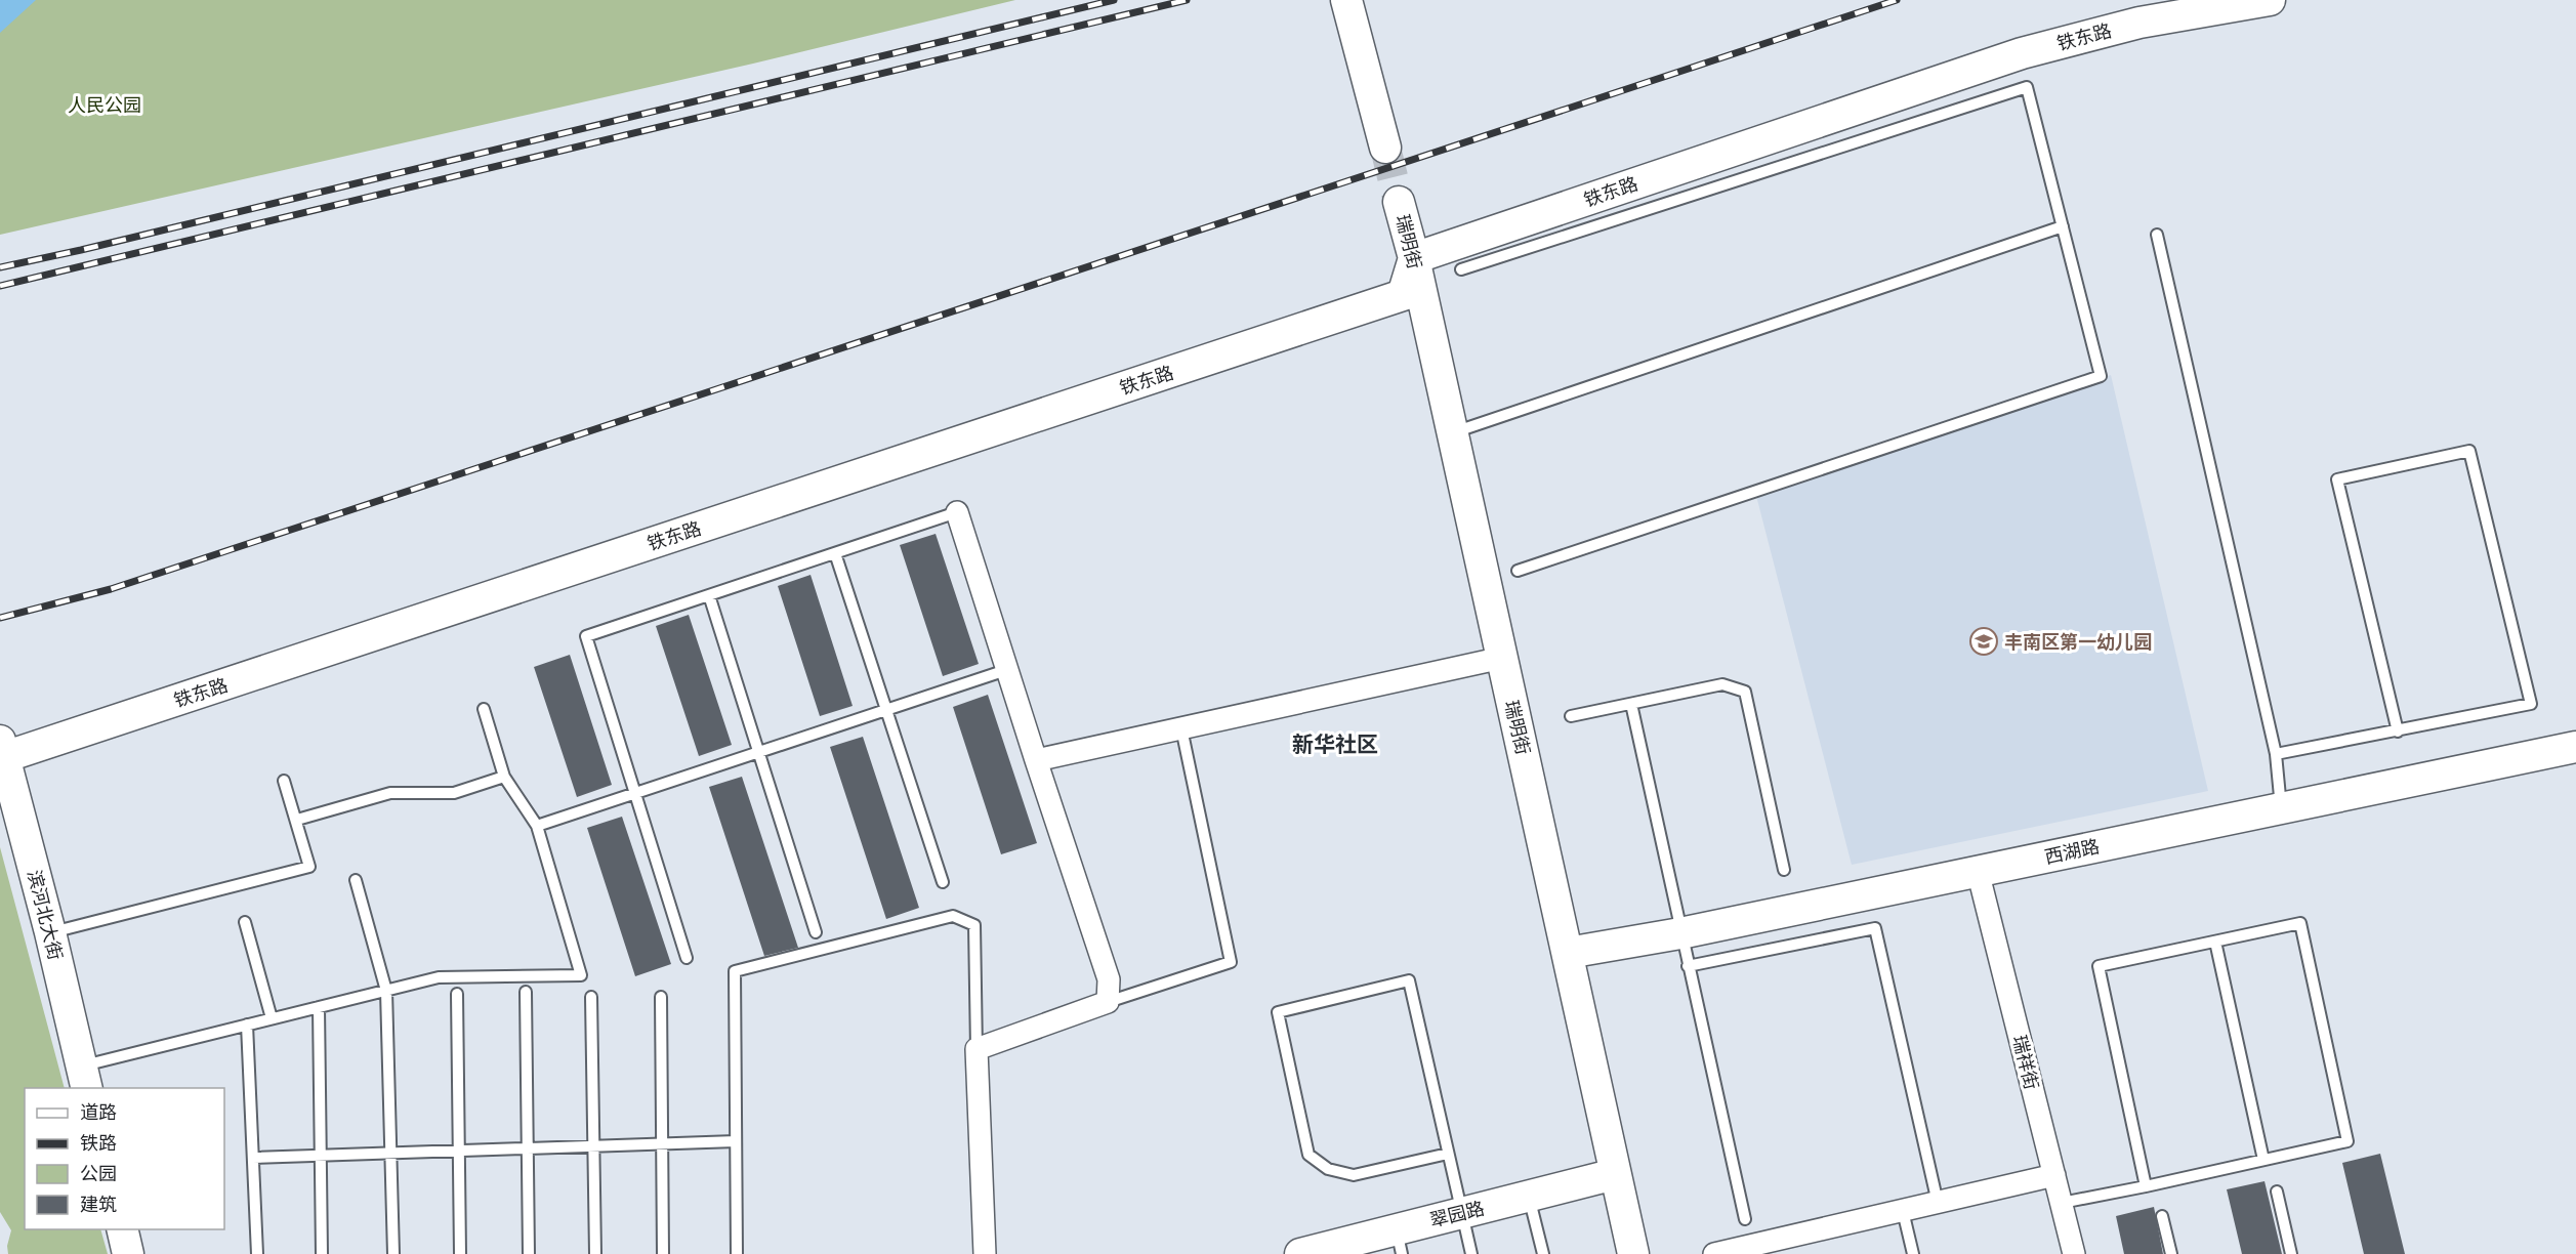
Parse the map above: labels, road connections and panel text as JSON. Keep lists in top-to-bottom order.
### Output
{
  "streets": {
    "street": [
      "铁东路",
      "瑞明街",
      "西湖路",
      "滨河北大街",
      "瑞祥街",
      "翠园路"
    ]
  },
  "crossings": [
    ["铁东路", "瑞明街"],
    ["铁东路", "滨河北大街"],
    ["瑞明街", "西湖路"],
    ["瑞明街", "翠园路"],
    ["西湖路", "瑞祥街"]
  ],
  "districts": ["新华社区"],
  "parks": ["人民公园"],
  "places": {
    "school or university": ["丰南区第一幼儿园"]
  },
  "legend": [
    "道路",
    "铁路",
    "公园",
    "建筑"
  ]
}
